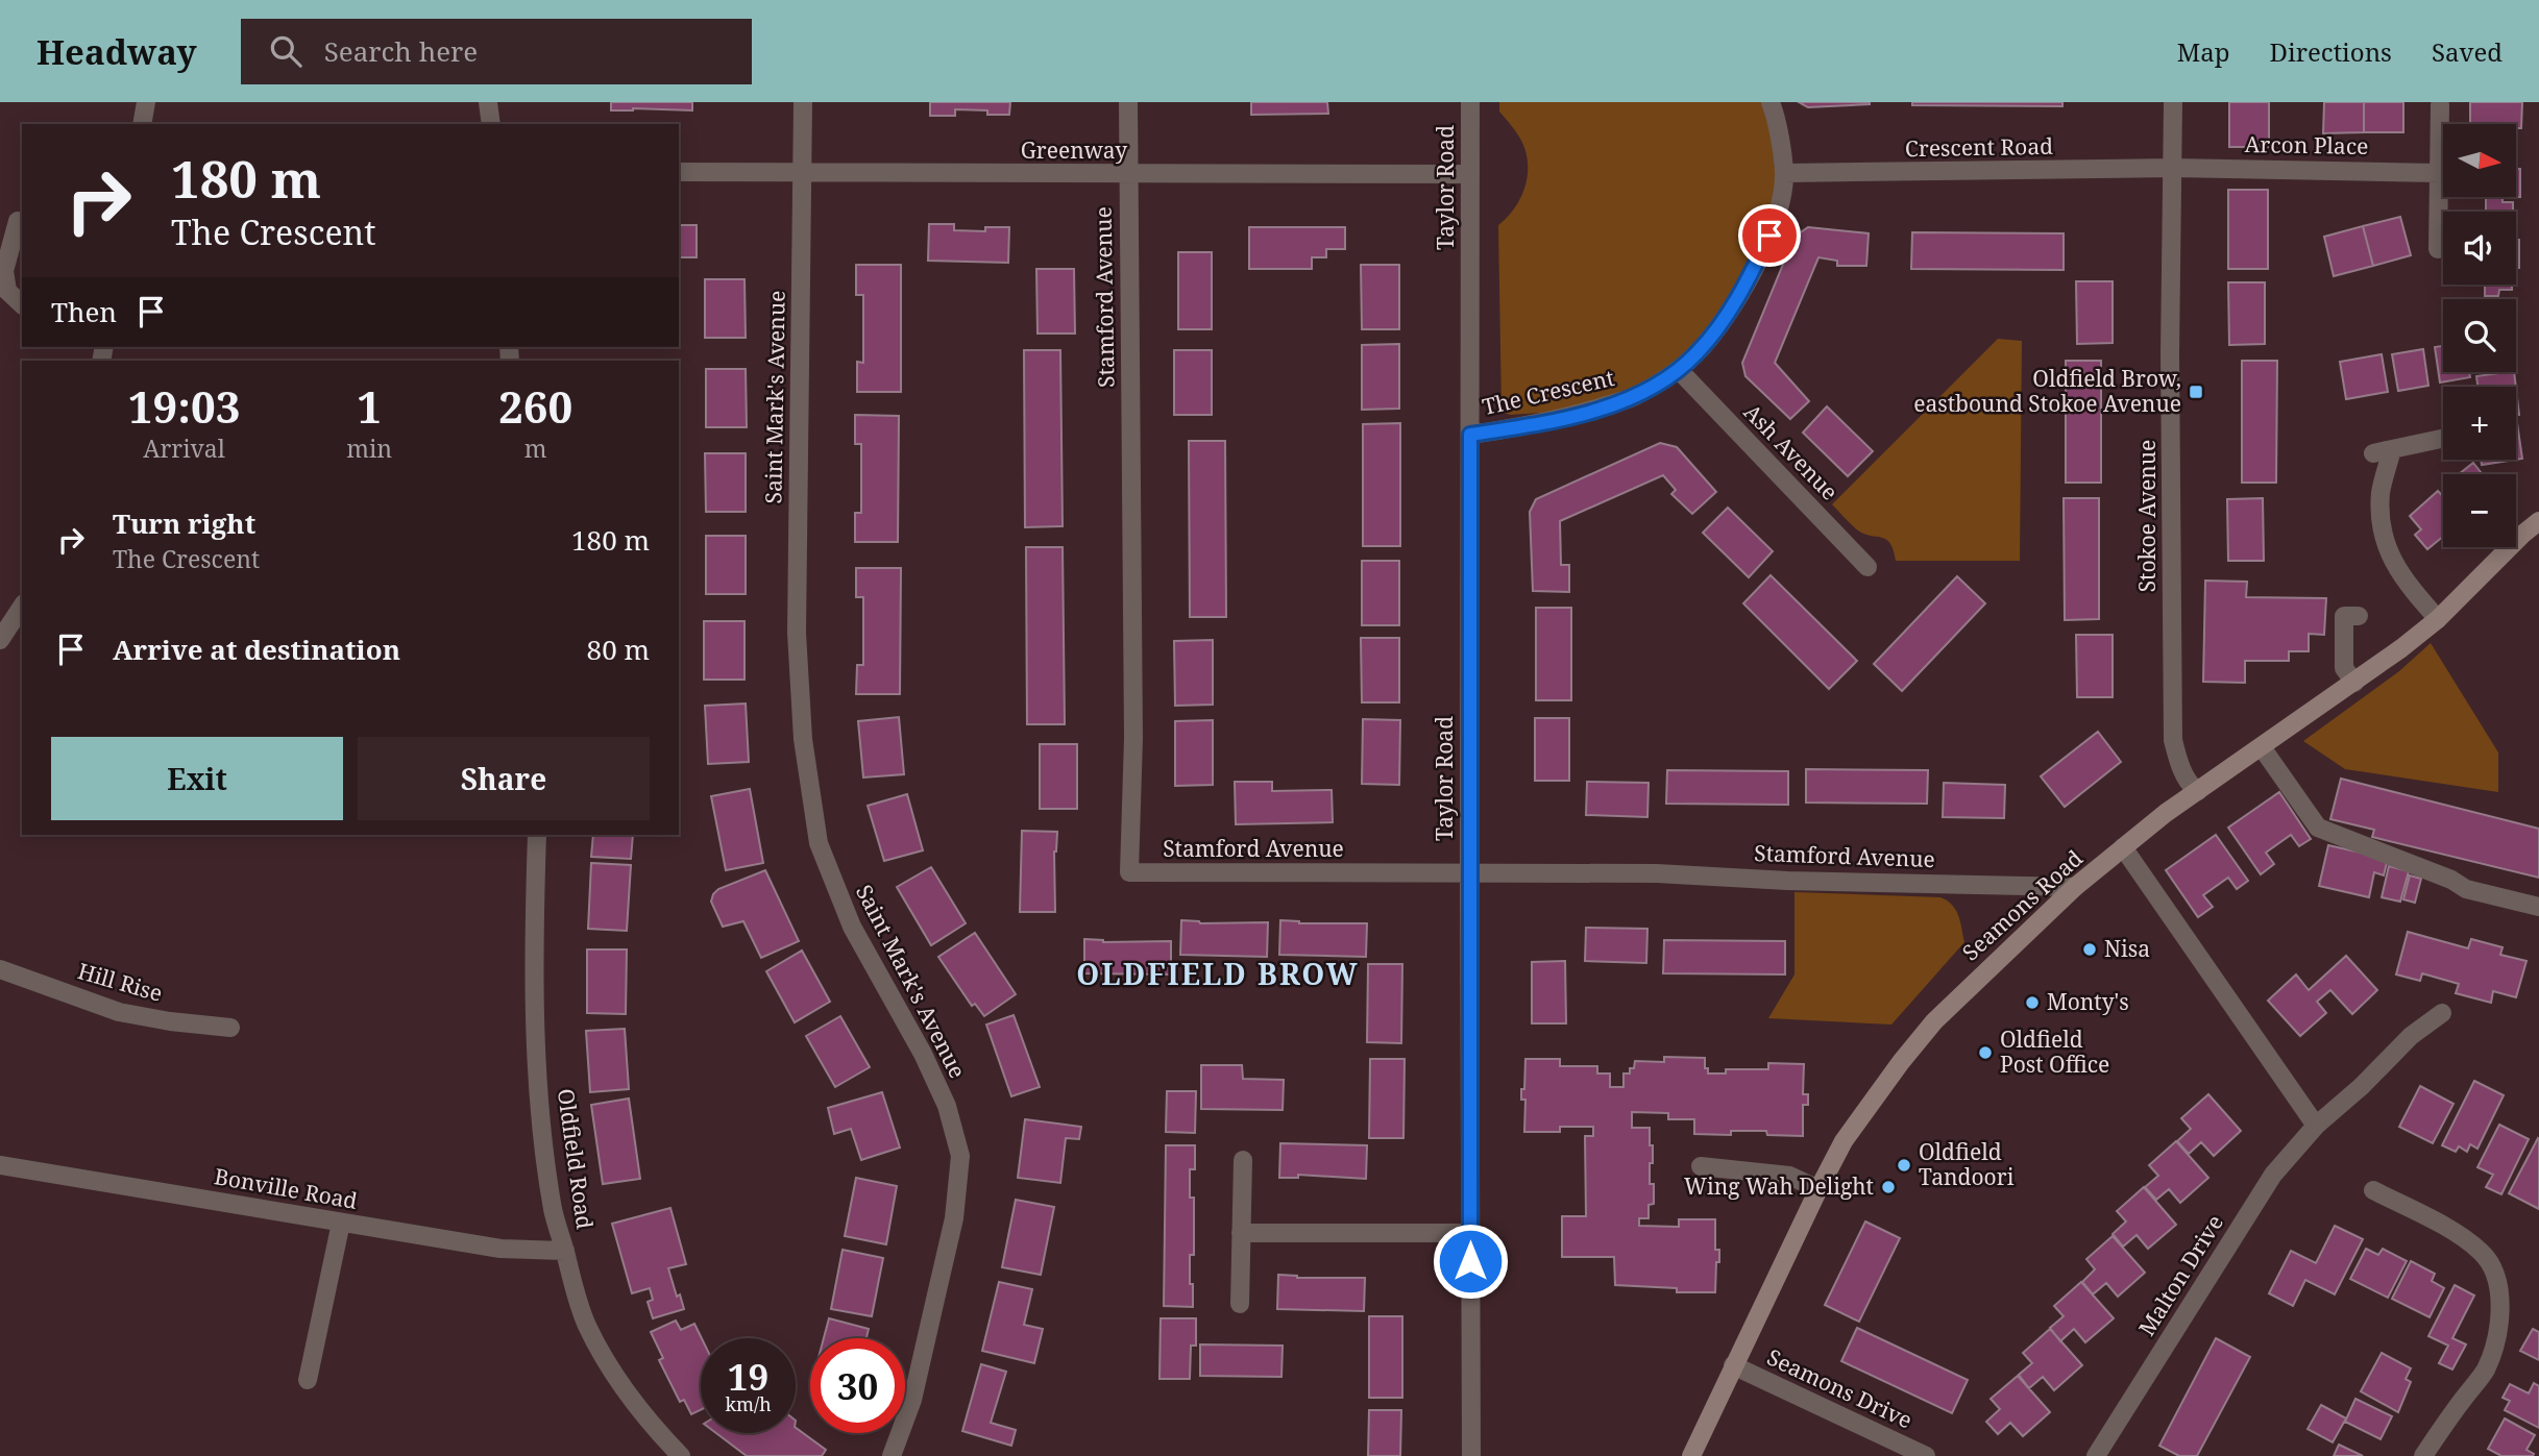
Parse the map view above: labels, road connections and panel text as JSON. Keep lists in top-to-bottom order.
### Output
{
  "streets": {
    "street": [
      "Arcon Place",
      "Crescent Road",
      "Greenway",
      "Taylor Road",
      "Stamford Avenue",
      "The Crescent",
      "Saint Mark's Avenue",
      "Ash Avenue",
      "Stokoe Avenue",
      "Seamons Road",
      "Hill Rise",
      "Oldfield Road",
      "Bonville Road",
      "Malton Drive",
      "Seamons Drive"
    ]
  },
  "crossings": [
    ["Arcon Place", "Crescent Road"],
    ["Arcon Place", "Stokoe Avenue"],
    ["Crescent Road", "The Crescent"],
    ["Crescent Road", "Stokoe Avenue"],
    ["Greenway", "Taylor Road"],
    ["Greenway", "Stamford Avenue"],
    ["Greenway", "Saint Mark's Avenue"],
    ["Taylor Road", "Stamford Avenue"],
    ["Taylor Road", "The Crescent"],
    ["Stamford Avenue", "Seamons Road"],
    ["The Crescent", "Ash Avenue"],
    ["Stokoe Avenue", "Seamons Road"],
    ["Seamons Road", "Seamons Drive"],
    ["Oldfield Road", "Bonville Road"]
  ],
  "districts": ["OLDFIELD BROW"],
  "places": {
    "transit": ["Oldfield Brow, eastbound Stokoe Avenue"],
    "other": [
      "Nisa",
      "Monty's",
      "Oldfield Post Office",
      "Oldfield Tandoori",
      "Wing Wah Delight"
    ]
  },
  "north": "right",
  "page": {
    "header": "Headway",
    "search": "Search here",
    "nav": ["Map", "Directions", "Saved"],
    "map_buttons": ["+", "−"],
    "turn": ["180 m", "The Crescent"],
    "then": "Then",
    "eta": [
      "19:03",
      "Arrival",
      "1",
      "min",
      "260",
      "m"
    ],
    "list": [
      {
        "name": "Turn right",
        "note": "The Crescent",
        "value": "180 m"
      },
      {
        "name": "Arrive at destination",
        "value": "80 m"
      }
    ],
    "buttons": ["Exit", "Share"],
    "speed": "19 km/h",
    "limit": "30"
  }
}
